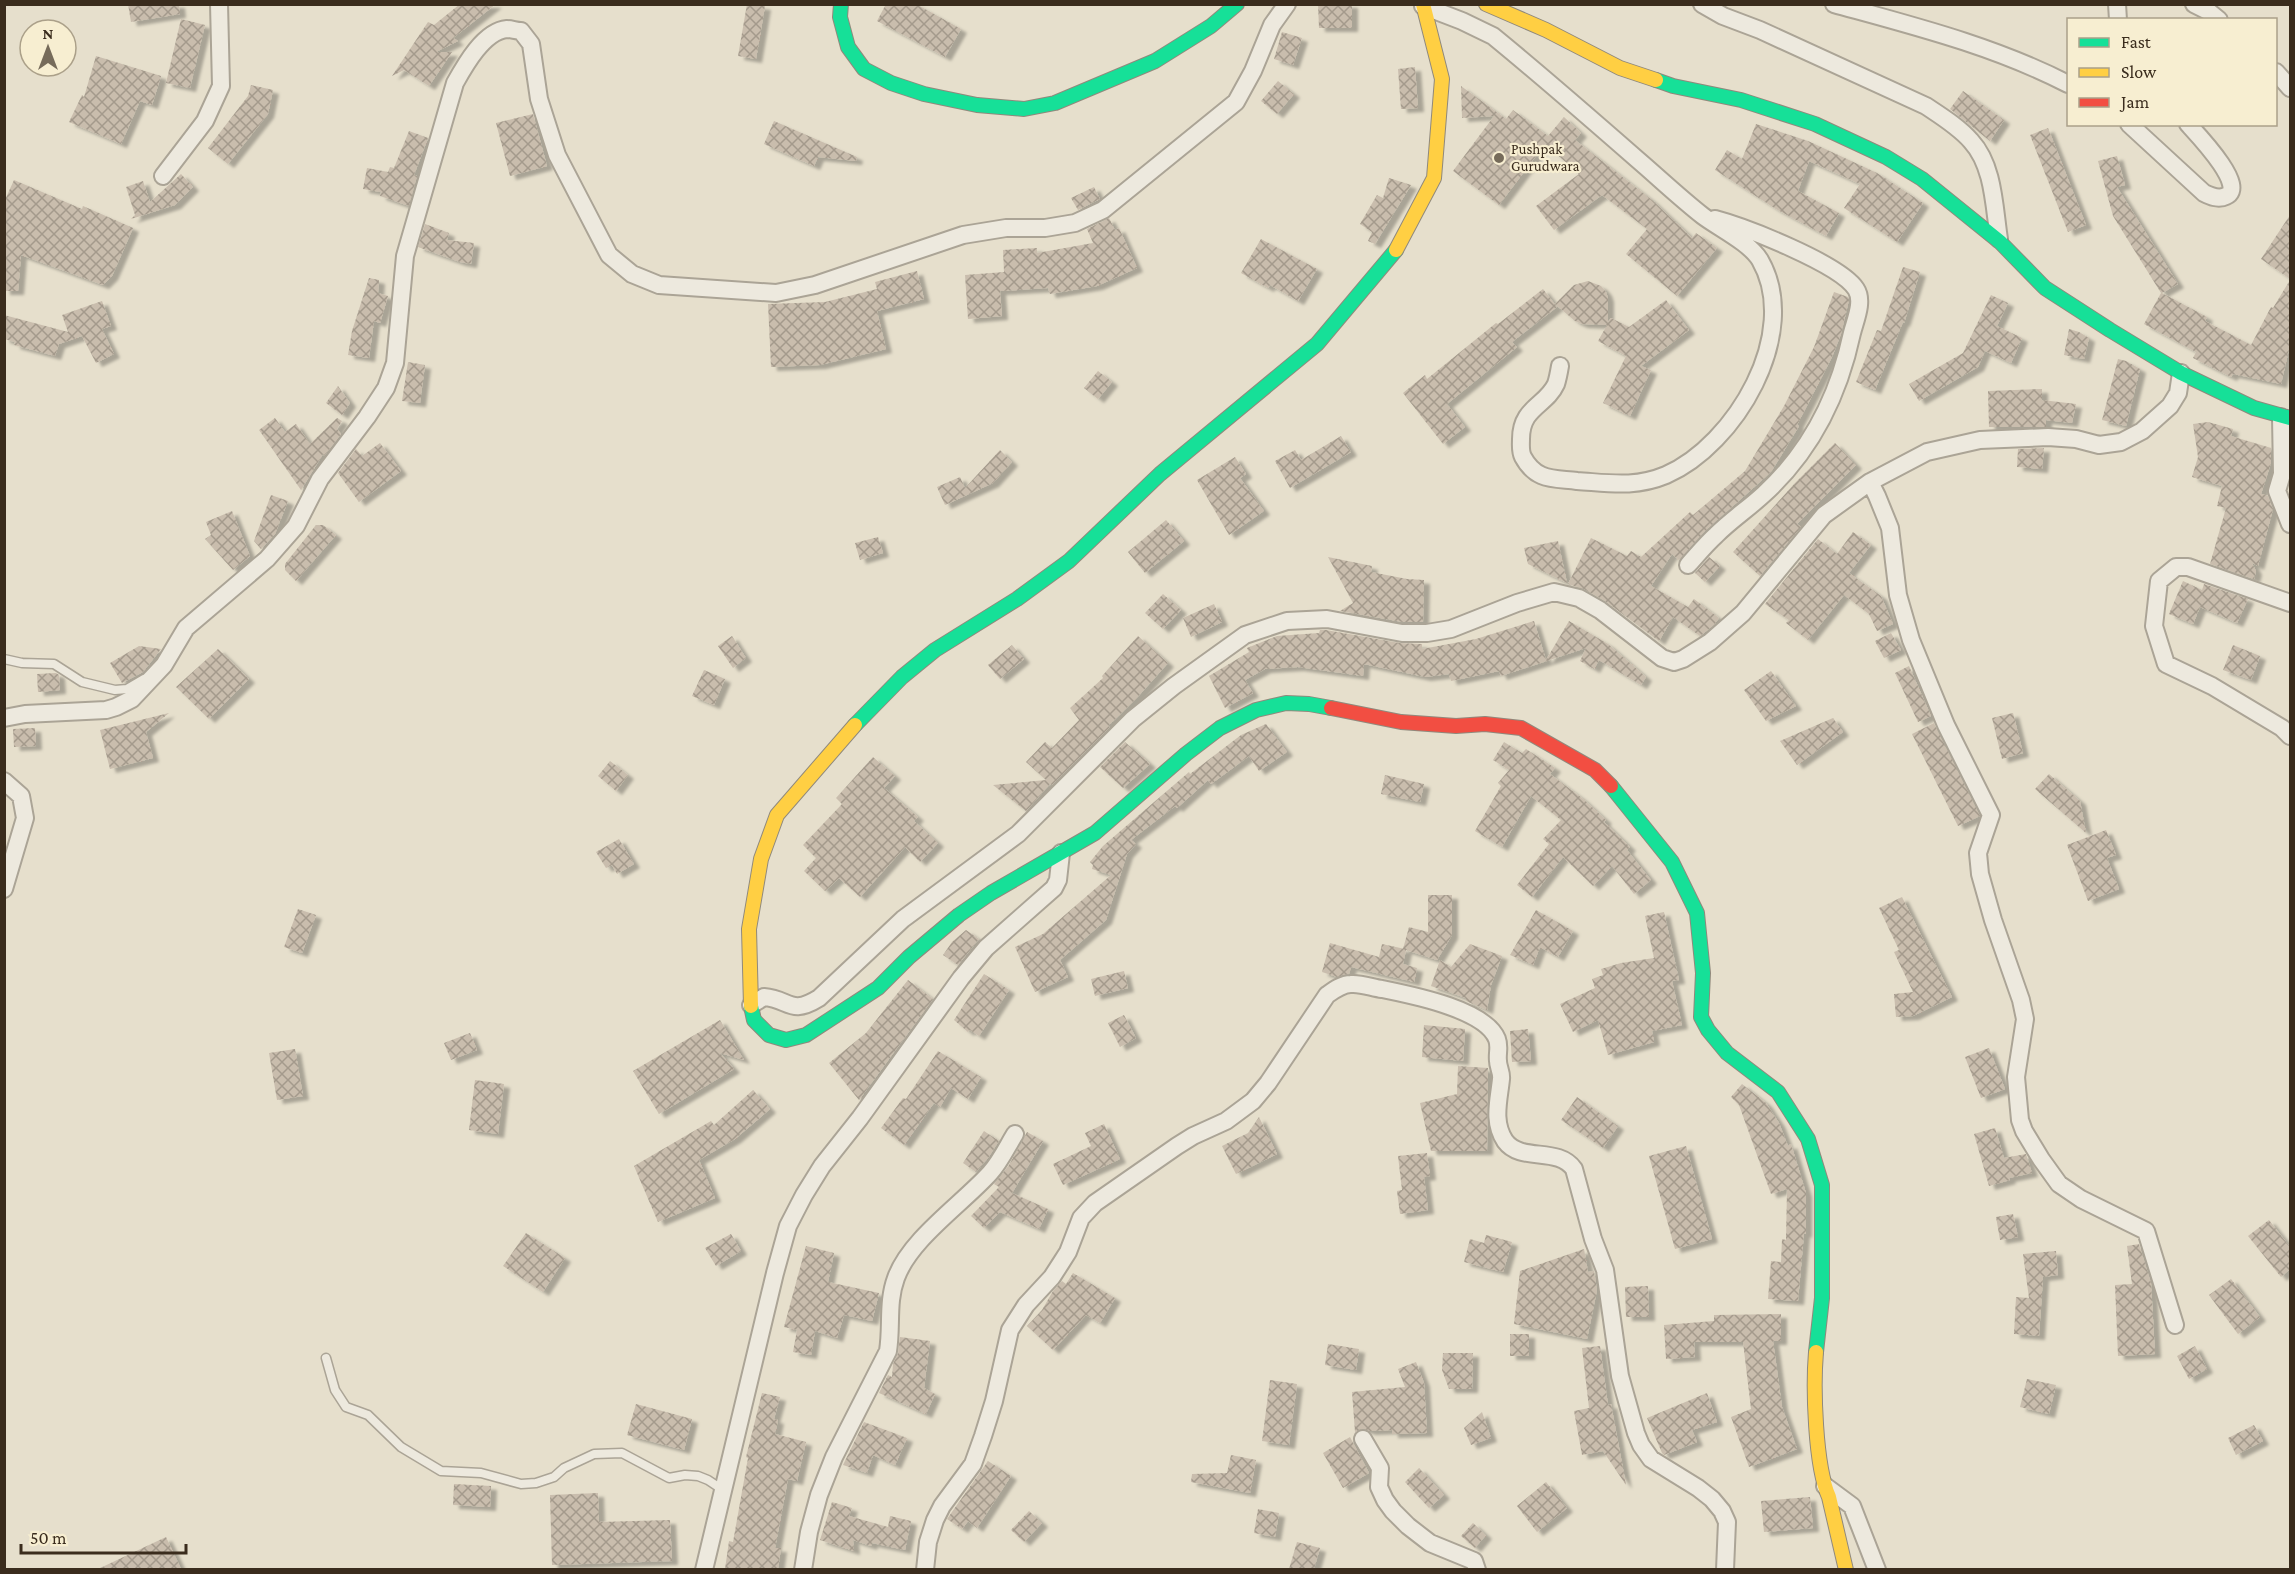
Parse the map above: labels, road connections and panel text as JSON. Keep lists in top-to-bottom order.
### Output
{
  "places": ["Pushpak Gurudwara"],
  "legend": ["Fast", "Slow", "Jam"],
  "scale_bar": "50 m",
  "north": "top"
}
